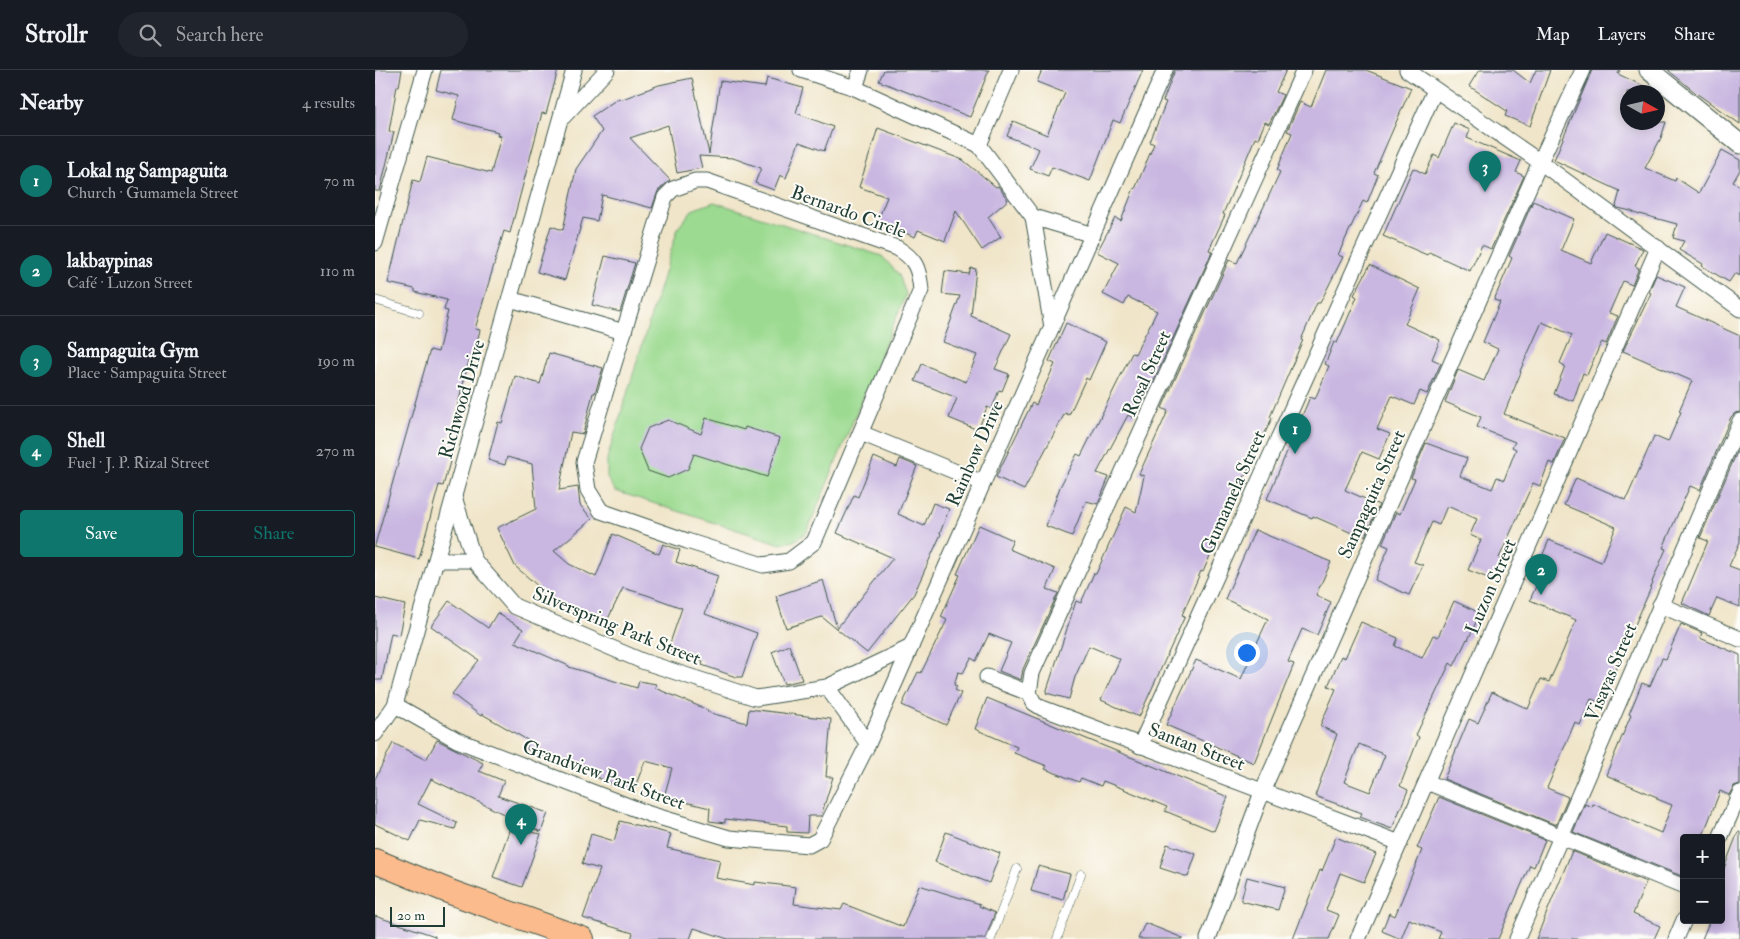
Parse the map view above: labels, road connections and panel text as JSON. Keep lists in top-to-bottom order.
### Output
{
  "streets": {
    "street": [
      "Bernardo Circle",
      "Rosal Street",
      "Richwood Drive",
      "Rainbow Drive",
      "Gumamela Street",
      "Sampaguita Street",
      "Luzon Street",
      "Silverspring Park Street",
      "Visayas Street",
      "Santan Street",
      "Grandview Park Street"
    ]
  },
  "crossings": [
    ["Rosal Street", "Santan Street"],
    ["Richwood Drive", "Silverspring Park Street"],
    ["Richwood Drive", "Grandview Park Street"],
    ["Rainbow Drive", "Silverspring Park Street"],
    ["Rainbow Drive", "Grandview Park Street"],
    ["Gumamela Street", "Santan Street"],
    ["Sampaguita Street", "Santan Street"],
    ["Luzon Street", "Santan Street"]
  ],
  "scale_bar": "20 m",
  "north": "right",
  "page": {
    "header": "Strollr",
    "search": "Search here",
    "nav": ["Map", "Layers", "Share"],
    "heading": ["Nearby", "4 results"],
    "list": [
      {
        "mark": "1",
        "name": "Lokal ng Sampaguita",
        "note": "Church · Gumamela Street",
        "value": "70 m"
      },
      {
        "mark": "2",
        "name": "lakbaypinas",
        "note": "Café · Luzon Street",
        "value": "110 m"
      },
      {
        "mark": "3",
        "name": "Sampaguita Gym",
        "note": "Place · Sampaguita Street",
        "value": "190 m"
      },
      {
        "mark": "4",
        "name": "Shell",
        "note": "Fuel · J. P. Rizal Street",
        "value": "270 m"
      }
    ],
    "pins": [
      "3",
      "1",
      "2",
      "4"
    ],
    "buttons": ["Save", "Share"],
    "map_buttons": ["+", "−"],
    "scale": "20 m"
  }
}
